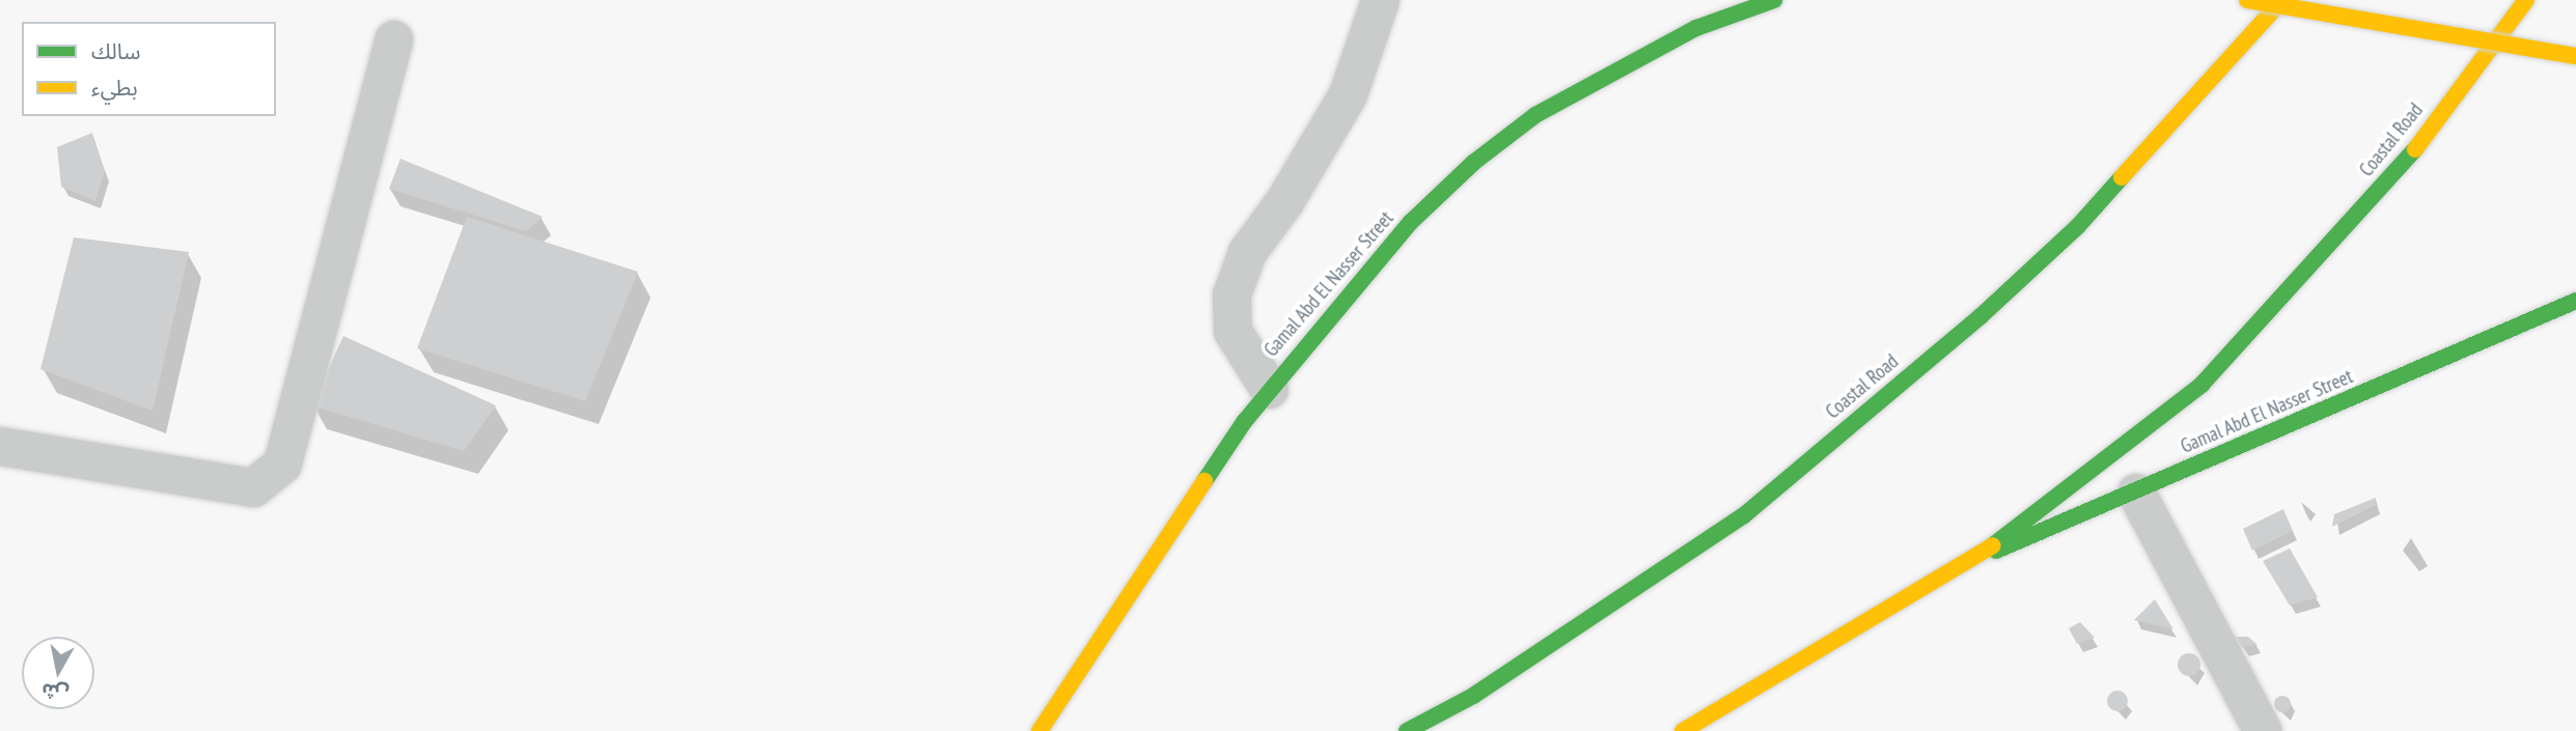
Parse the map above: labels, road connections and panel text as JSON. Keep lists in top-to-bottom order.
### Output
{
  "streets": {
    "main road": ["Coastal Road", "Gamal Abd El Nasser Street"]
  },
  "crossings": [
    ["Coastal Road", "Gamal Abd El Nasser Street"]
  ],
  "legend": ["سالك", "بطيء"],
  "north": "bottom"
}
